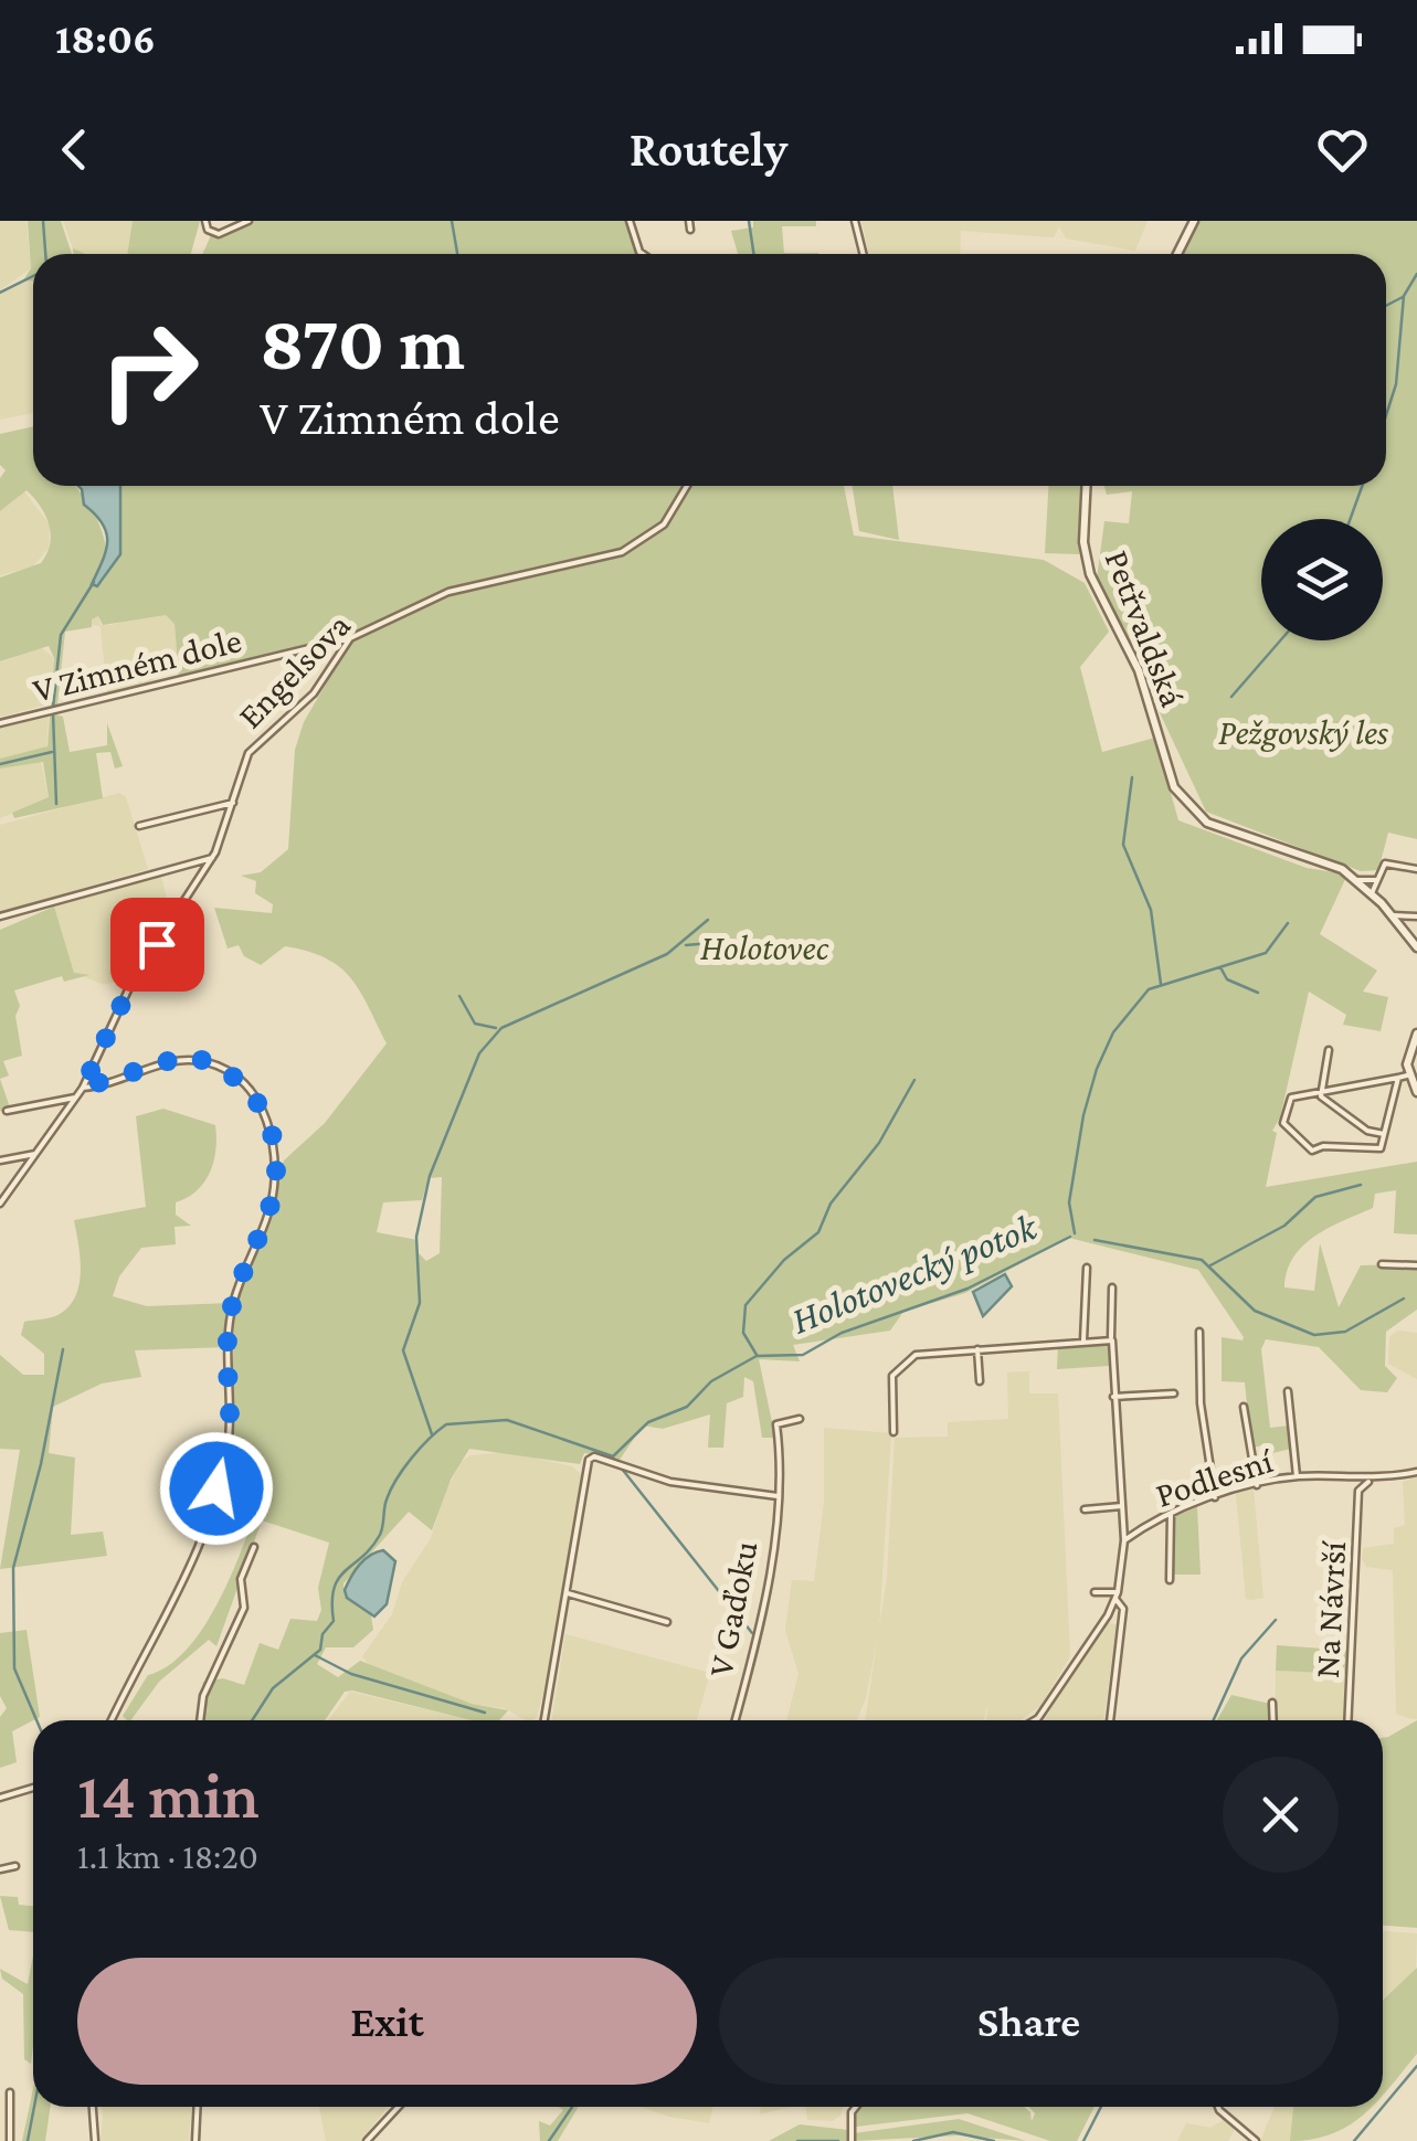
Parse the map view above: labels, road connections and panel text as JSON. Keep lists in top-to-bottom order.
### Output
{
  "streets": {
    "street": [
      "Petřvaldská",
      "V Zimném dole",
      "Engelsova",
      "Podlesní",
      "V Gaďoku",
      "Na Návrší"
    ]
  },
  "crossings": [
    ["V Zimném dole", "Engelsova"],
    ["Podlesní", "Na Návrší"]
  ],
  "water": ["Holotovecký potok"],
  "parks": ["Pežgovský les", "Holotovec"],
  "page": {
    "status": "18:06",
    "header": "Routely",
    "turn": ["870 m", "V Zimném dole"],
    "heading": ["14 min", "1.1 km · 18:20"],
    "buttons": ["Exit", "Share"]
  }
}
